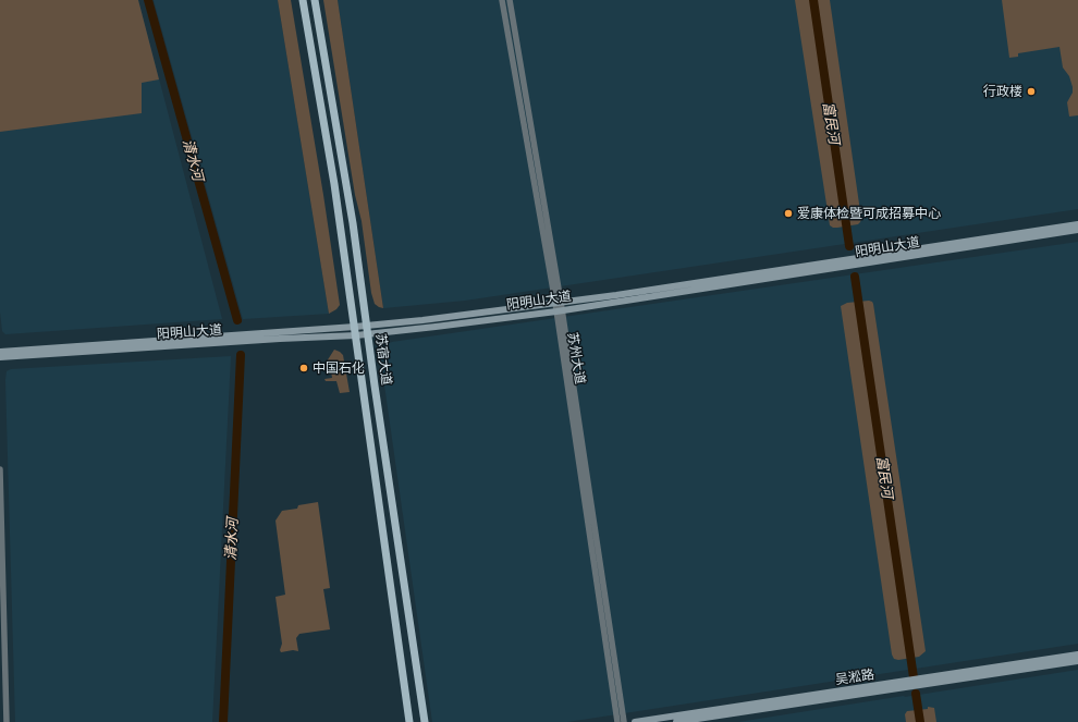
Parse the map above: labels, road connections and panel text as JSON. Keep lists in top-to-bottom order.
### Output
{
  "streets": {
    "main road": ["阳明山大道", "苏宿大道", "吴淞路"],
    "street": ["苏州大道"]
  },
  "crossings": [
    ["阳明山大道", "苏州大道"],
    ["阳明山大道", "苏宿大道"]
  ],
  "water": ["富民河", "清水河"],
  "places": ["行政楼", "爱康体检暨可成招募中心", "中国石化"]
}
